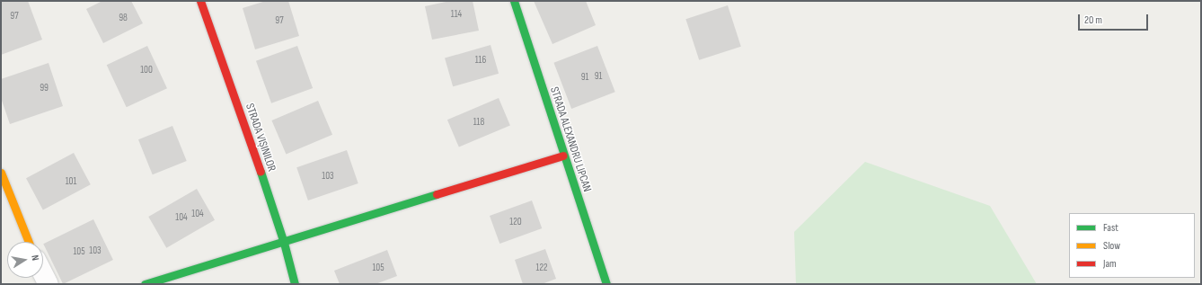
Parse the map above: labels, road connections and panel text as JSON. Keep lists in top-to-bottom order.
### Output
{
  "streets": {
    "street": ["STRADA VIȘINILOR", "STRADA ALEXANDRU LIPCAN"]
  },
  "house_numbers": [
    "114",
    "97",
    "98",
    "97",
    "116",
    "100",
    "91",
    "91",
    "99",
    "118",
    "103",
    "101",
    "104",
    "104",
    "120",
    "103",
    "105",
    "105",
    "122"
  ],
  "legend": ["Fast", "Slow", "Jam"],
  "scale_bar": "20 m",
  "north": "right"
}
